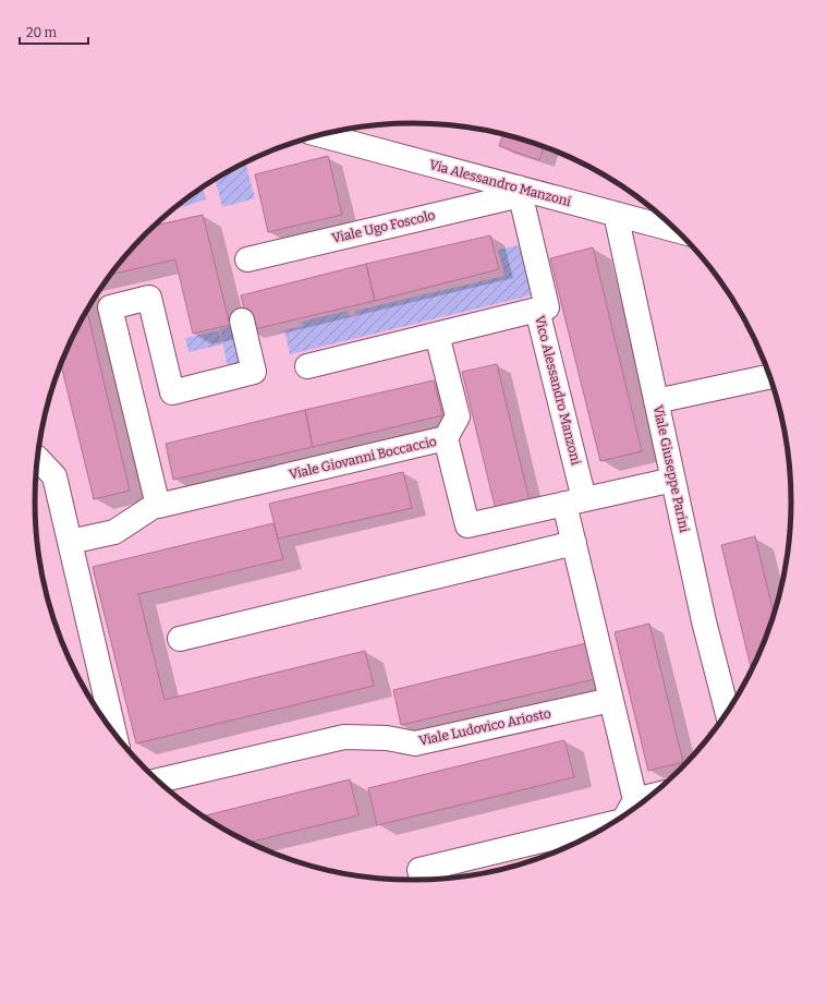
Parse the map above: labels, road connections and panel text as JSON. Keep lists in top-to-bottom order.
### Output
{
  "streets": {
    "street": [
      "Via Alessandro Manzoni",
      "Viale Ugo Foscolo",
      "Vico Alessandro Manzoni",
      "Viale Giovanni Boccaccio",
      "Viale Giuseppe Parini",
      "Viale Ludovico Ariosto"
    ]
  },
  "crossings": [
    ["Via Alessandro Manzoni", "Viale Ugo Foscolo"],
    ["Via Alessandro Manzoni", "Vico Alessandro Manzoni"],
    ["Via Alessandro Manzoni", "Viale Giuseppe Parini"],
    ["Viale Ugo Foscolo", "Vico Alessandro Manzoni"],
    ["Vico Alessandro Manzoni", "Viale Giovanni Boccaccio"],
    ["Vico Alessandro Manzoni", "Viale Ludovico Ariosto"],
    ["Viale Giovanni Boccaccio", "Viale Giuseppe Parini"]
  ],
  "scale_bar": "20 m"
}
